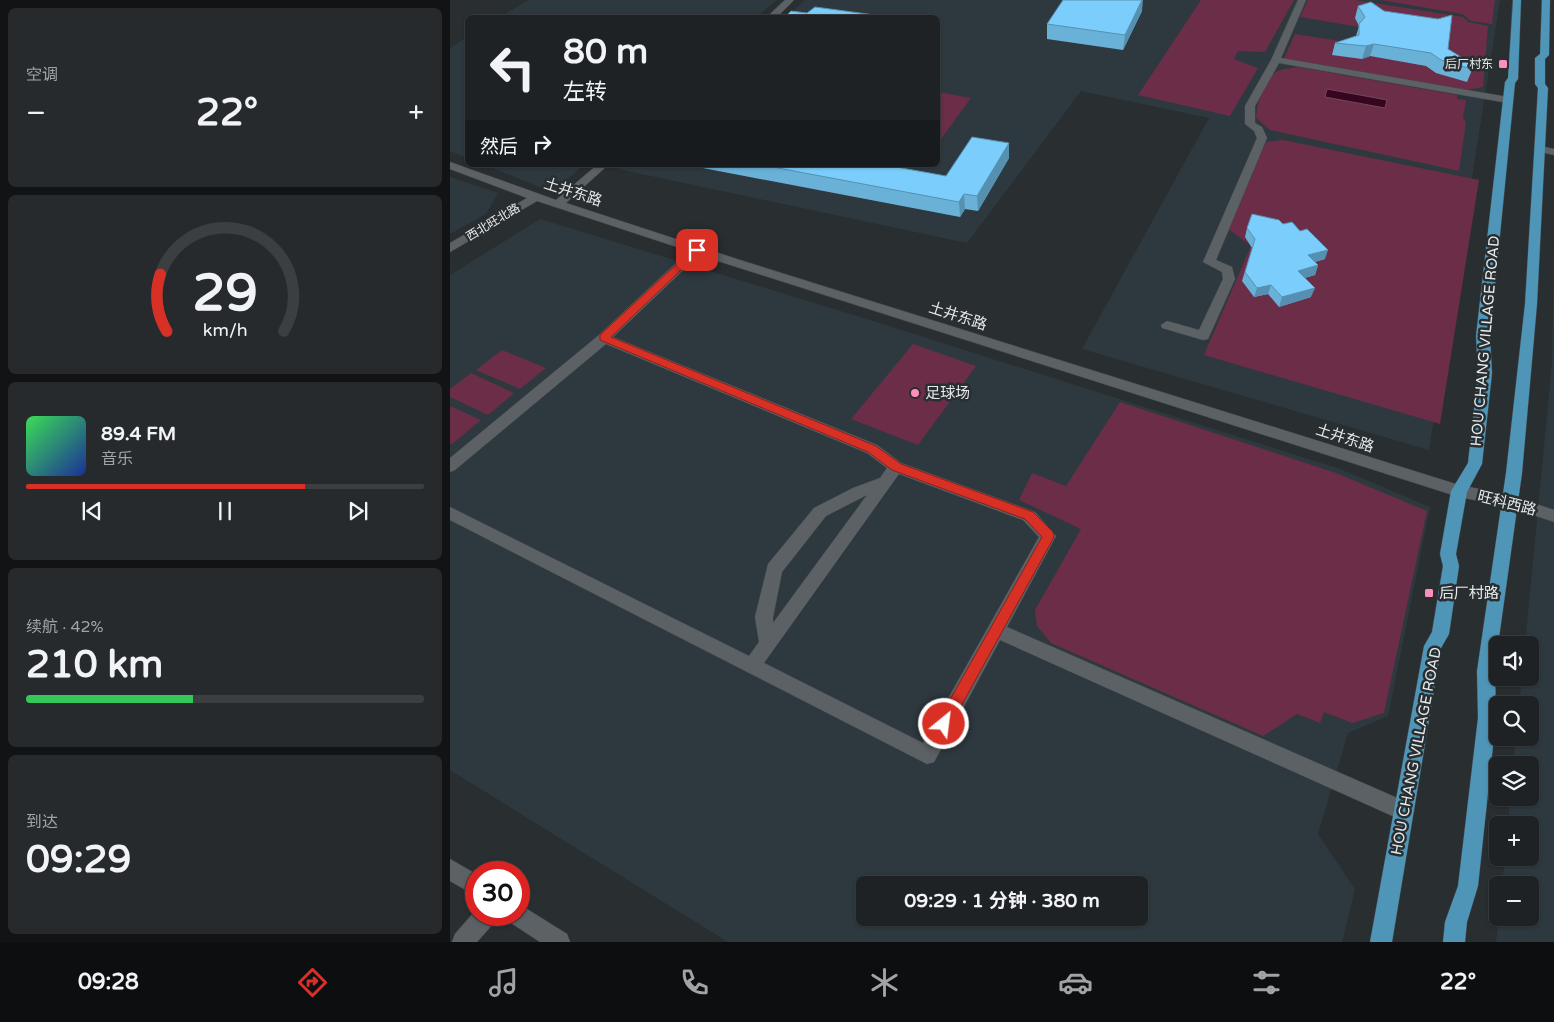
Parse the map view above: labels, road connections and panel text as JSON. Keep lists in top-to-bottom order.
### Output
{
  "streets": {
    "main road": ["HOU CHANG VILLAGE ROAD"],
    "street": ["土井东路", "西北旺北路", "旺科西路"]
  },
  "crossings": [
    ["土井东路", "西北旺北路"],
    ["土井东路", "HOU CHANG VILLAGE ROAD"],
    ["土井东路", "旺科西路"],
    ["HOU CHANG VILLAGE ROAD", "旺科西路"]
  ],
  "places": {
    "transit": ["后厂村东", "后厂村路"],
    "other": ["足球场"]
  },
  "page": {
    "tile": [
      "空调",
      ["续航 · 42%", "210 km"],
      ["到达", "09:29"]
    ],
    "turn": ["80 m", "左转"],
    "heat": ["−", "22°", "+"],
    "then": "然后",
    "song": ["89.4 FM", "音乐"],
    "map_buttons": ["+", "−"],
    "limit": "30",
    "trip": "09:29 · 1 分钟 · 380 m",
    "tabs": ["09:28", "22°"],
    "gauge": ["29", "km/h"]
  }
}
